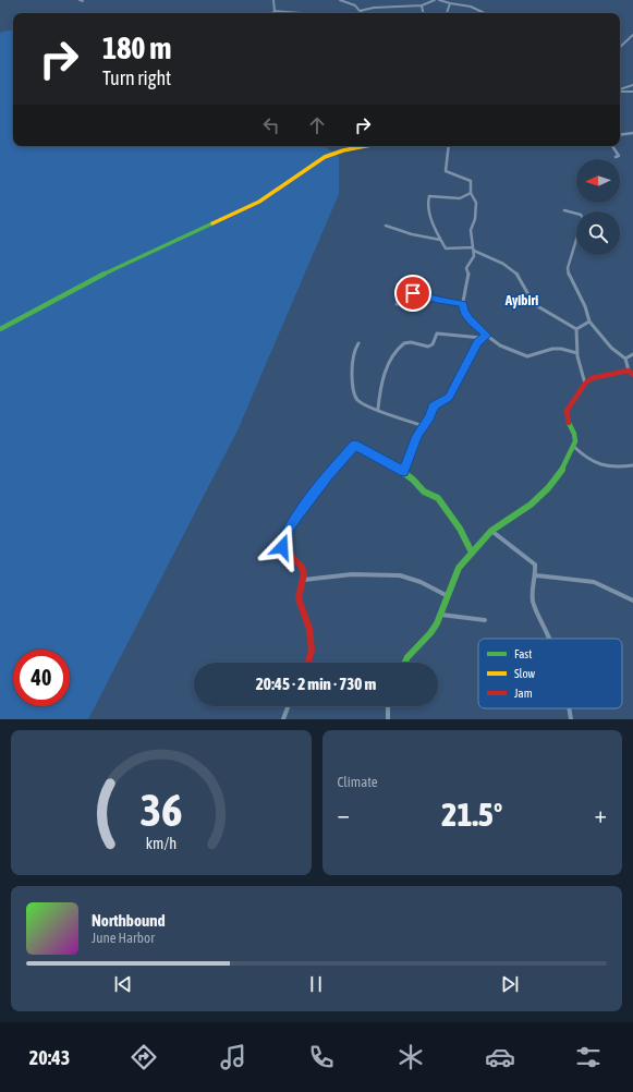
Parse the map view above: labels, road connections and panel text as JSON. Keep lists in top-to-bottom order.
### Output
{
  "districts": ["Ayibiri"],
  "legend": ["Fast", "Slow", "Jam"],
  "north": "left",
  "page": {
    "turn": ["180 m", "Turn right"],
    "limit": "40",
    "trip": "20:45 · 2 min · 730 m",
    "tile": "Climate",
    "heat": ["−", "21.5°", "+"],
    "song": ["Northbound", "June Harbor"],
    "tabs": "20:43",
    "gauge": ["36", "km/h"]
  }
}
